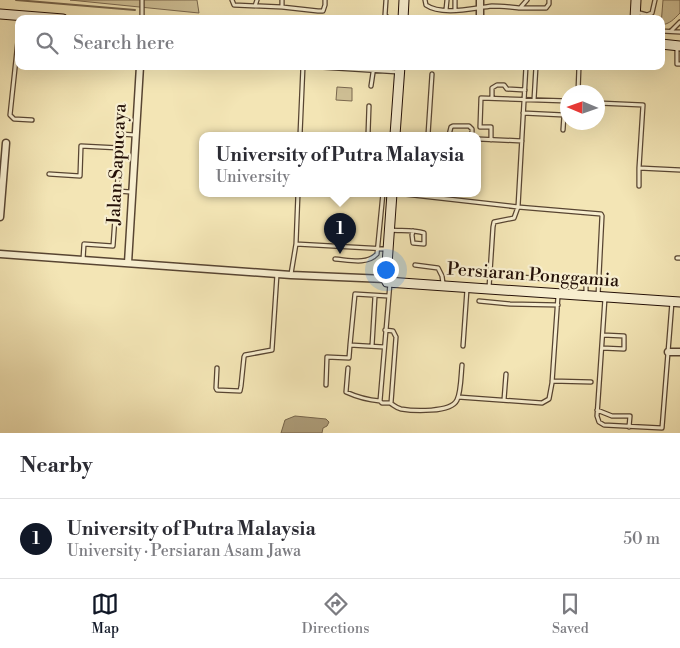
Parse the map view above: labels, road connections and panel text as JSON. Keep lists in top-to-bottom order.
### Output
{
  "streets": {
    "street": ["Jalan Sapucaya", "Persiaran Ponggamia"]
  },
  "north": "left",
  "page": {
    "search": "Search here",
    "popup": ["University of Putra Malaysia", "University"],
    "pins": "1",
    "heading": "Nearby",
    "list": [
      {
        "mark": "1",
        "name": "University of Putra Malaysia",
        "note": "University · Persiaran Asam Jawa",
        "value": "50 m"
      }
    ],
    "nav": ["Map", "Directions", "Saved"]
  }
}
